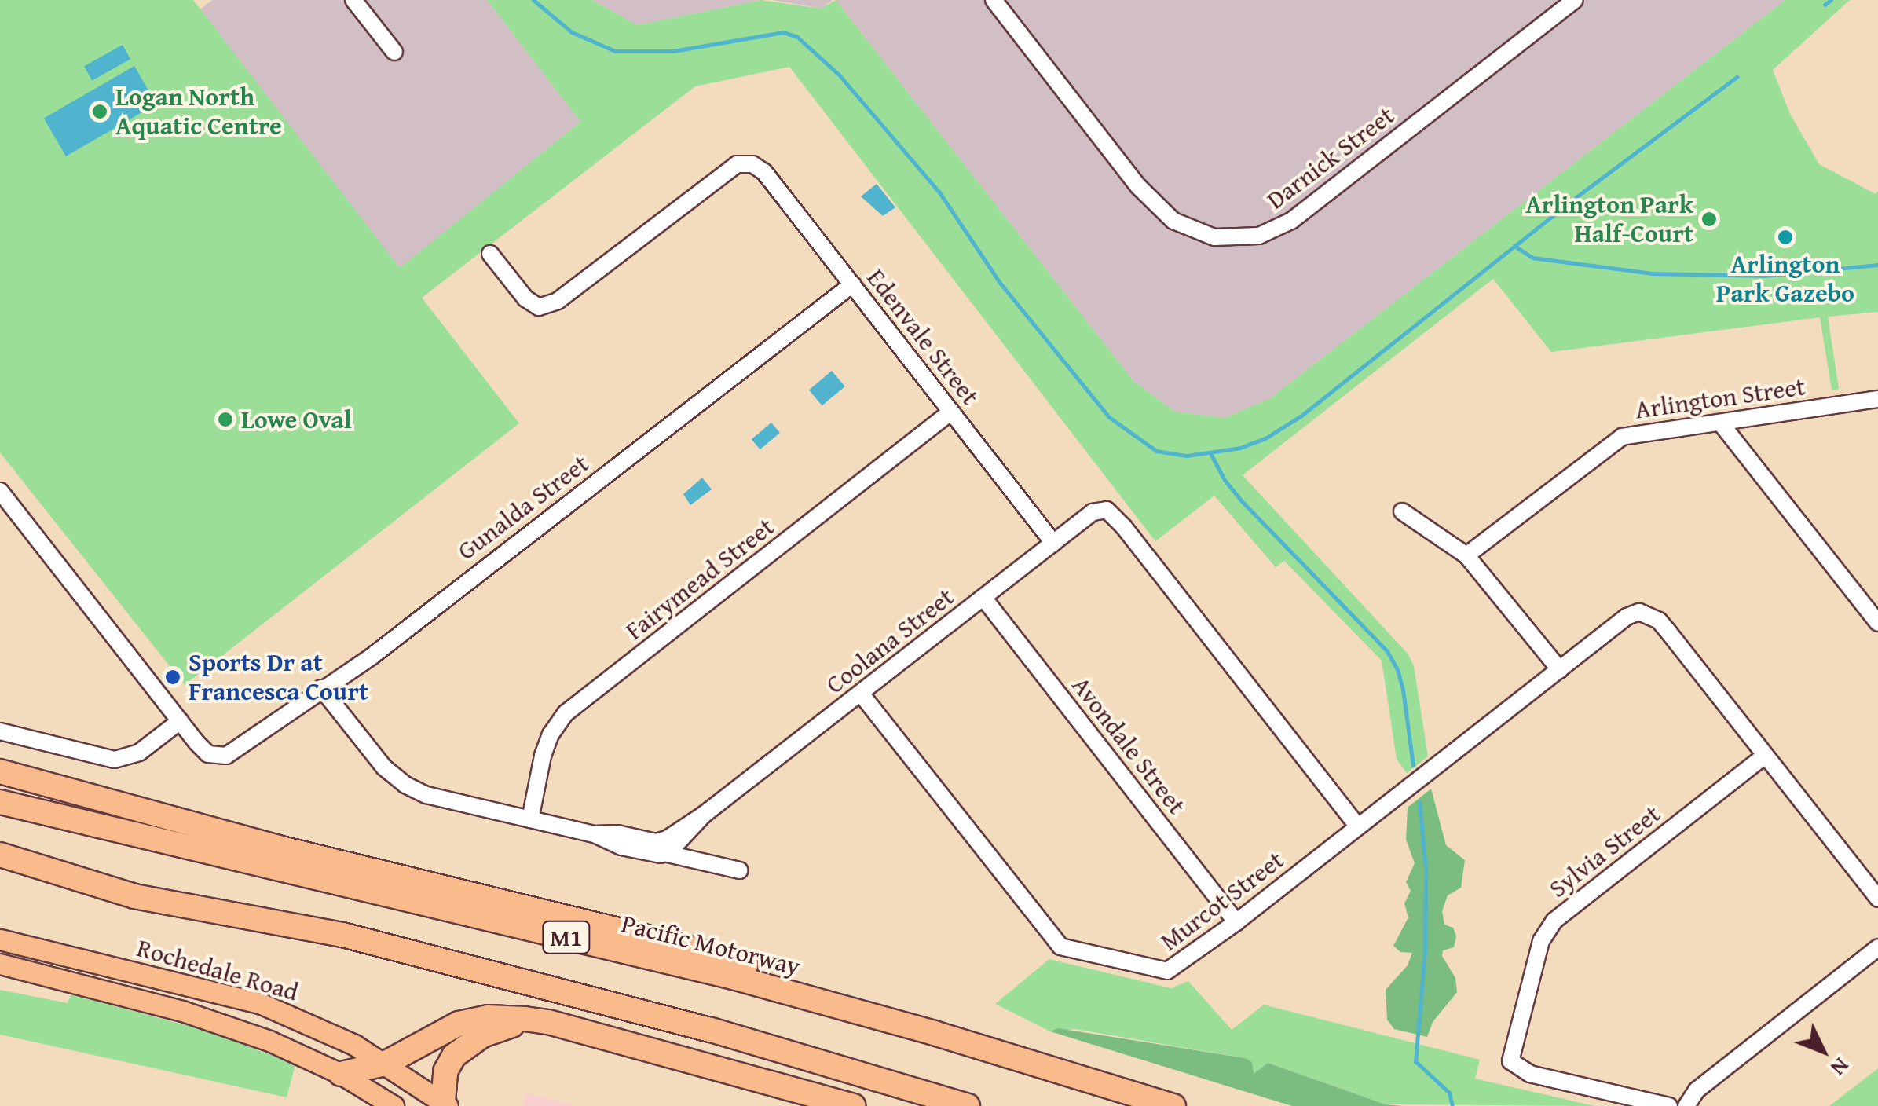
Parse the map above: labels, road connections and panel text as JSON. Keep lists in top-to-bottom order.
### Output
{
  "streets": {
    "highway": ["M1", "Pacific Motorway"],
    "main road": ["Rochedale Road"],
    "street": [
      "Darnick Street",
      "Edenvale Street",
      "Arlington Street",
      "Gunalda Street",
      "Fairymead Street",
      "Coolana Street",
      "Avondale Street",
      "Sylvia Street",
      "Murcot Street"
    ]
  },
  "crossings": [
    ["Edenvale Street", "Gunalda Street"],
    ["Edenvale Street", "Fairymead Street"],
    ["Edenvale Street", "Coolana Street"],
    ["Coolana Street", "Avondale Street"],
    ["Coolana Street", "Murcot Street"],
    ["Avondale Street", "Murcot Street"],
    ["Sylvia Street", "Murcot Street"]
  ],
  "places": [
    "Logan North Aquatic Centre",
    "Arlington Park Half-Court",
    "Arlington Park Gazebo",
    "Lowe Oval",
    "Sports Dr at Francesca Court"
  ],
  "north": "bottom right"
}
